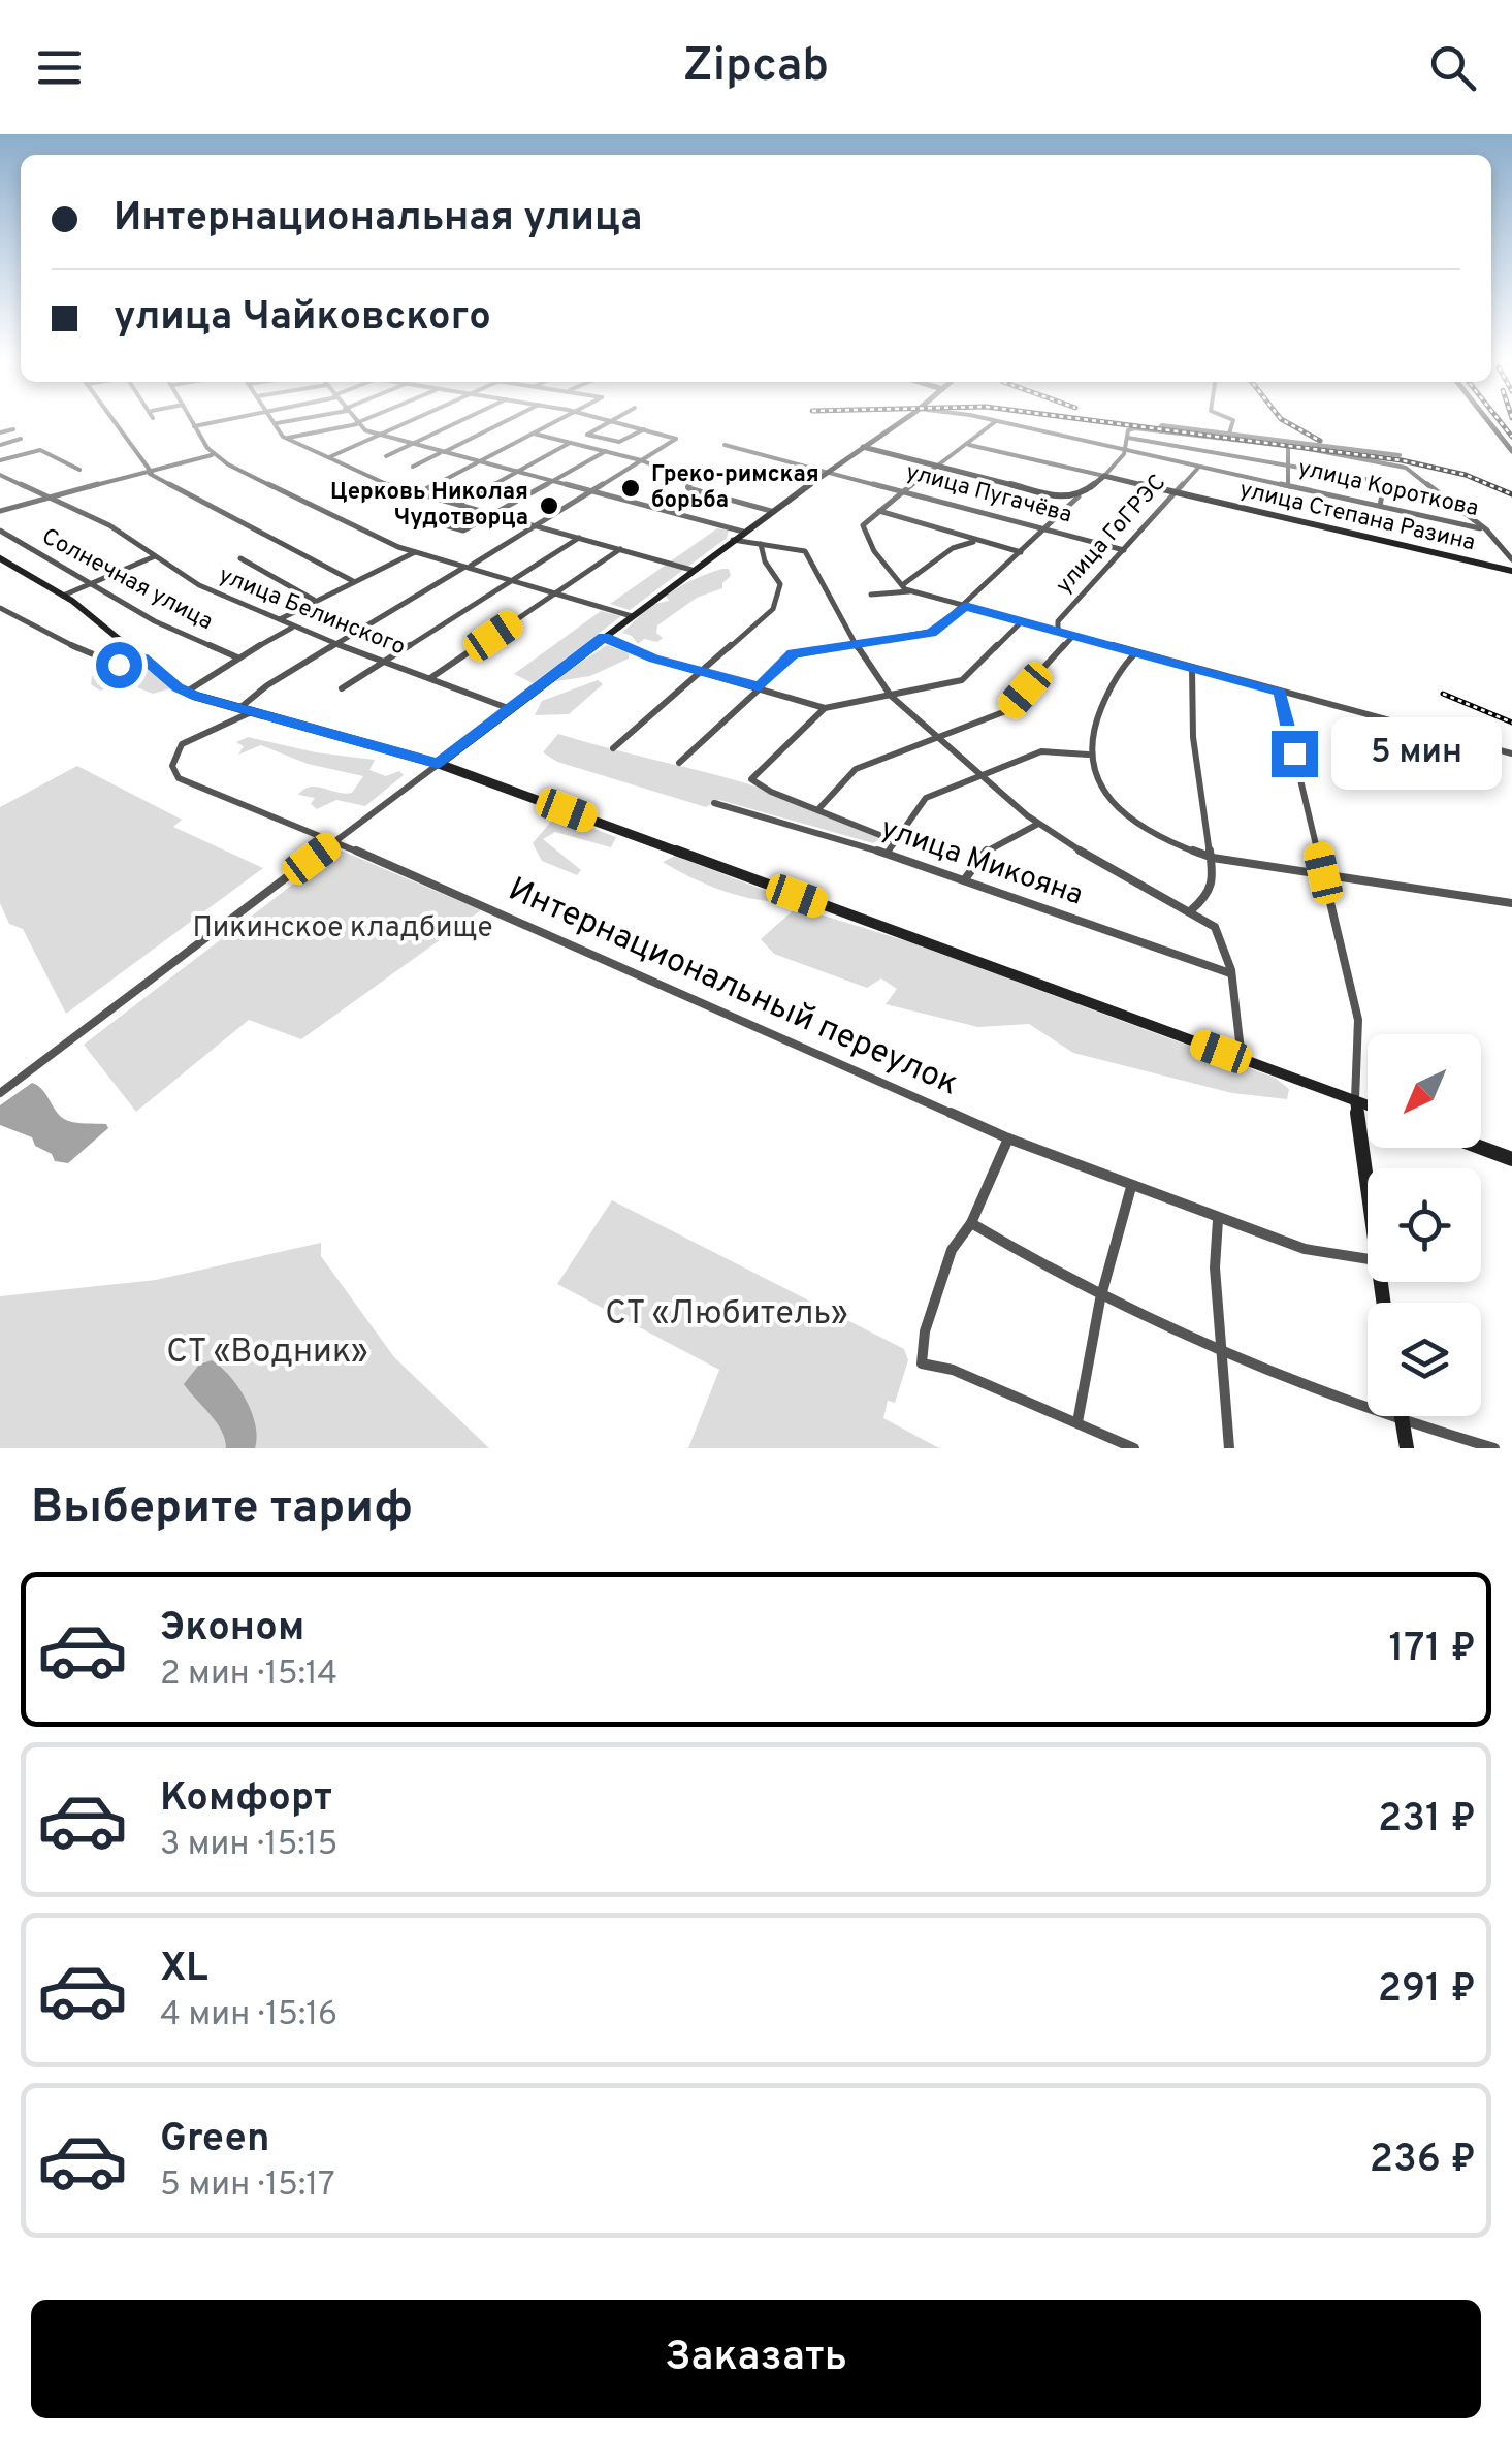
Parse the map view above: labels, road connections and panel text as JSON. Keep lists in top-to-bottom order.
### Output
{
  "streets": {
    "main road": ["улица Степана Разина"],
    "street": [
      "улица Короткова",
      "улица Пугачёва",
      "улица ГоГРЭС",
      "Солнечная улица",
      "улица Белинского",
      "улица Микояна",
      "Интернациональный переулок"
    ]
  },
  "crossings": [
    ["улица Короткова", "улица ГоГРЭС"],
    ["улица Пугачёва", "улица ГоГРЭС"],
    ["улица Степана Разина", "улица ГоГРЭС"]
  ],
  "parks": ["Пикинское кладбище", "СТ «Любитель»", "СТ «Водник»"],
  "places": ["Греко-римская борьба", "Церковь Николая Чудотворца"],
  "north": "bottom left",
  "page": {
    "header": "Zipcab",
    "banner": ["Интернациональная улица", "улица Чайковского"],
    "bubble": "5 мин",
    "heading": "Выберите тариф",
    "list": [
      {
        "name": "Эконом",
        "note": "2 мин · 15:14",
        "value": "171 ₽"
      },
      {
        "name": "Комфорт",
        "note": "3 мин · 15:15",
        "value": "231 ₽"
      },
      {
        "name": "XL",
        "note": "4 мин · 15:16",
        "value": "291 ₽"
      },
      {
        "name": "Green",
        "note": "5 мин · 15:17",
        "value": "236 ₽"
      }
    ],
    "buttons": "Заказать"
  }
}
